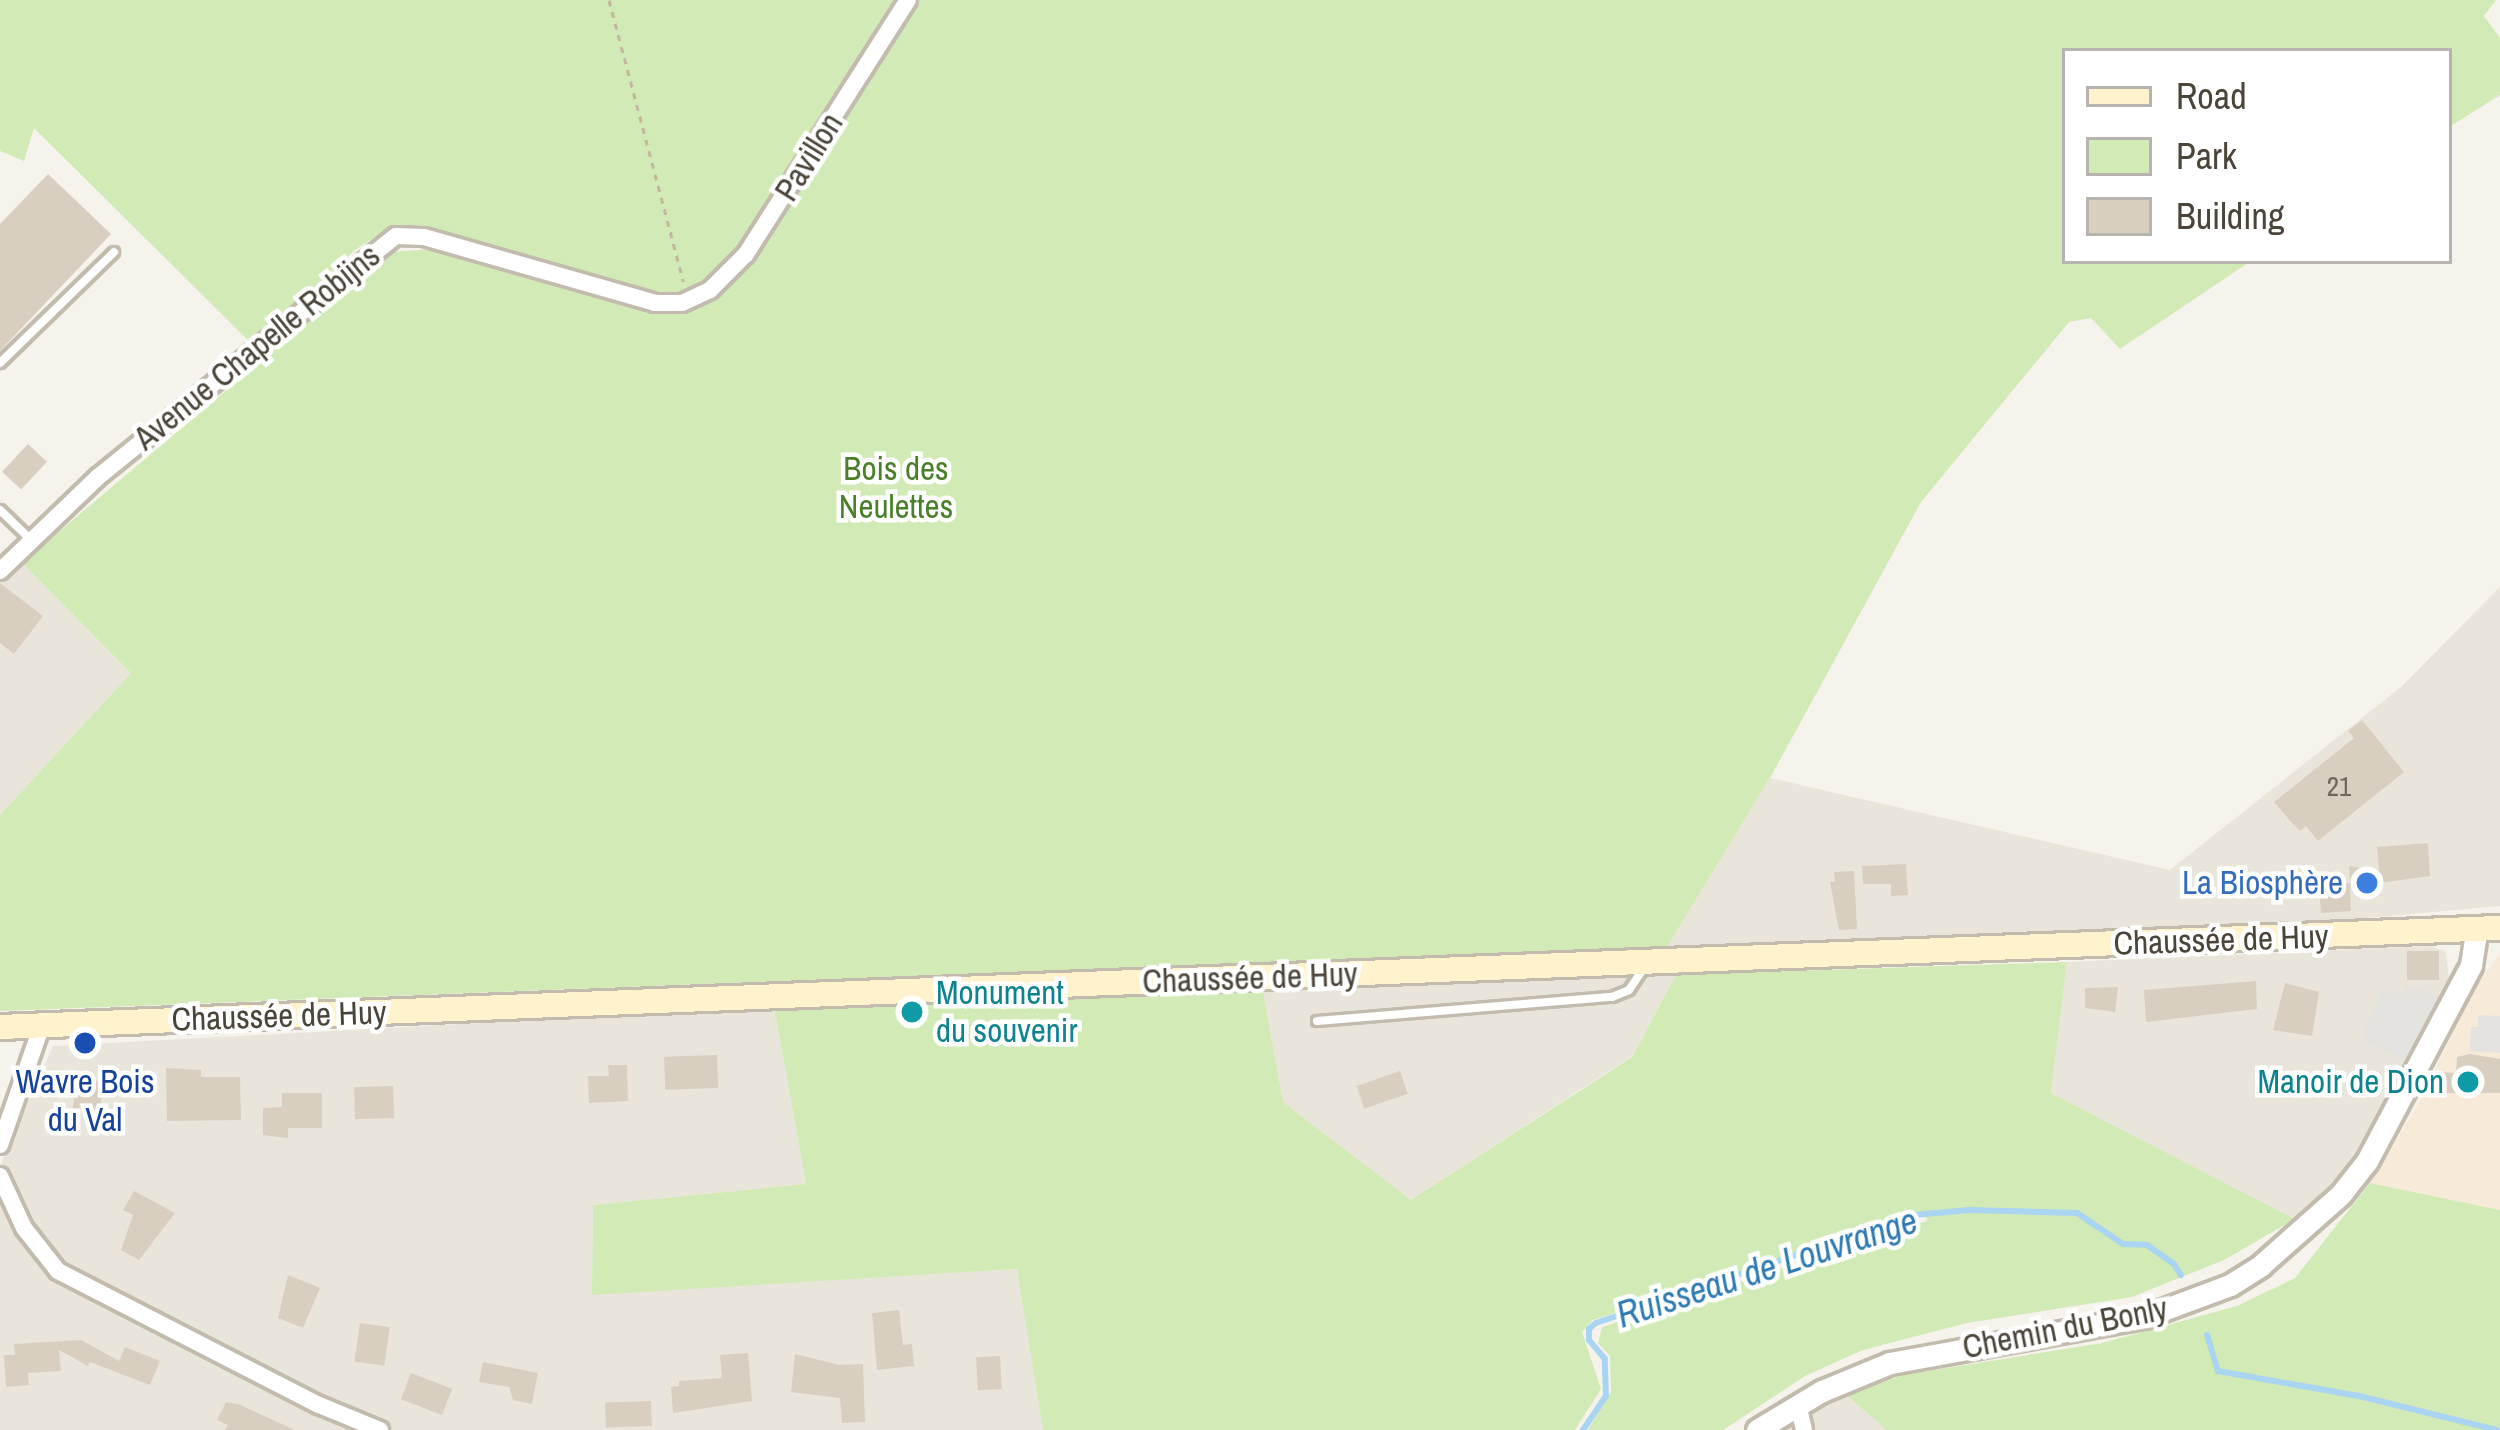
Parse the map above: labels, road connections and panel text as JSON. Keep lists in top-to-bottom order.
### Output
{
  "streets": {
    "main road": ["Chaussée de Huy"],
    "street": ["Pavillon", "Avenue Chapelle Robijns", "Chemin du Bonly"]
  },
  "crossings": [
    ["Pavillon", "Avenue Chapelle Robijns"],
    ["Chaussée de Huy", "Chemin du Bonly"]
  ],
  "water": ["Ruisseau de Louvrange"],
  "parks": ["Bois des Neulettes"],
  "places": [
    "La Biosphère",
    "Monument du souvenir",
    "Wavre Bois du Val",
    "Manoir de Dion"
  ],
  "house_numbers": ["21"],
  "legend": ["Road", "Park", "Building"]
}
